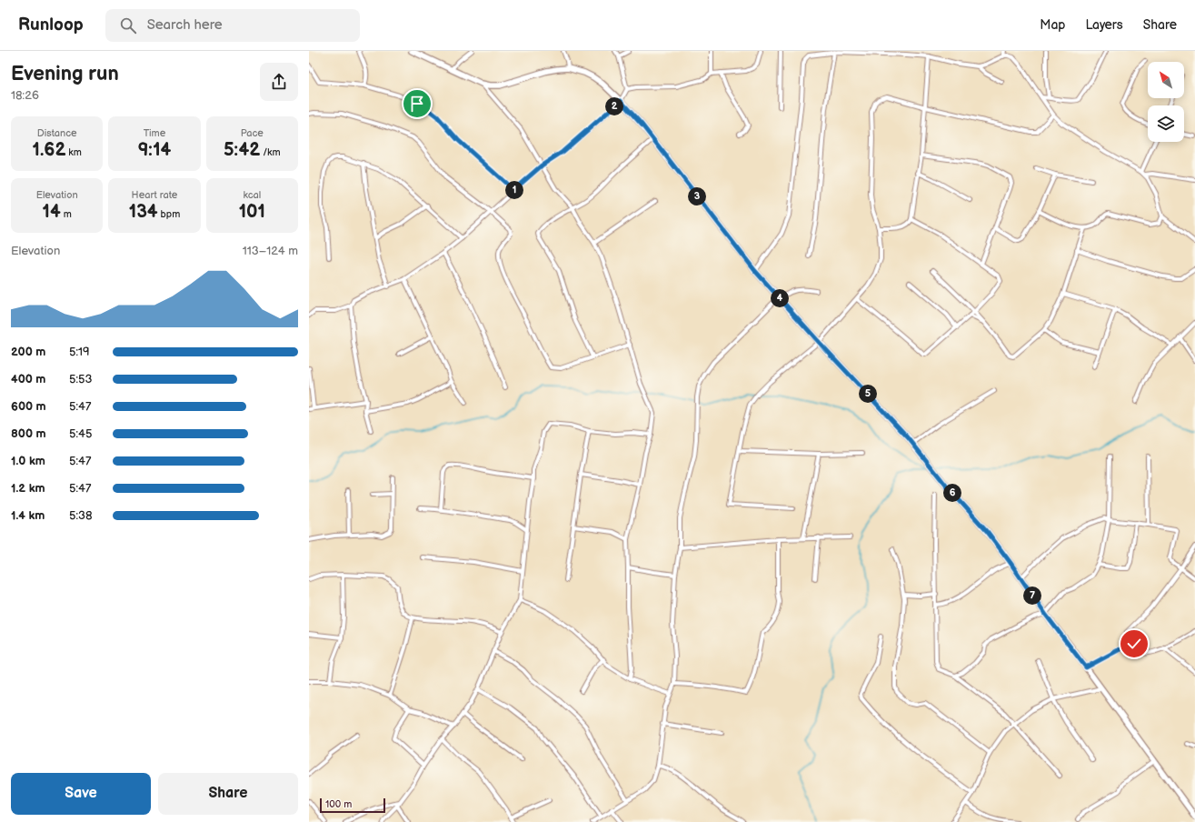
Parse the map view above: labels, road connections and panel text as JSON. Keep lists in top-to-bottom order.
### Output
{
  "scale_bar": "100 m",
  "north": "top left",
  "page": {
    "header": "Runloop",
    "search": "Search here",
    "nav": ["Map", "Layers", "Share"],
    "heading": ["Evening run", "18:26"],
    "pins": [
      "2",
      "1",
      "3",
      "4",
      "5",
      "6",
      "7"
    ],
    "stats": [
      ["Distance", "1.62 km"],
      ["Time", "9:14"],
      ["Pace", "5:42 /km"],
      ["Elevation", "14 m"],
      ["Heart rate", "134 bpm"],
      ["kcal", "101"]
    ],
    "chart": ["Elevation", "113–124 m"],
    "list": [
      {
        "name": "200 m",
        "note": "5:19"
      },
      {
        "name": "400 m",
        "note": "5:53"
      },
      {
        "name": "600 m",
        "note": "5:47"
      },
      {
        "name": "800 m",
        "note": "5:45"
      },
      {
        "name": "1.0 km",
        "note": "5:47"
      },
      {
        "name": "1.2 km",
        "note": "5:47"
      },
      {
        "name": "1.4 km",
        "note": "5:38"
      }
    ],
    "buttons": ["Save", "Share"],
    "scale": "100 m"
  }
}
